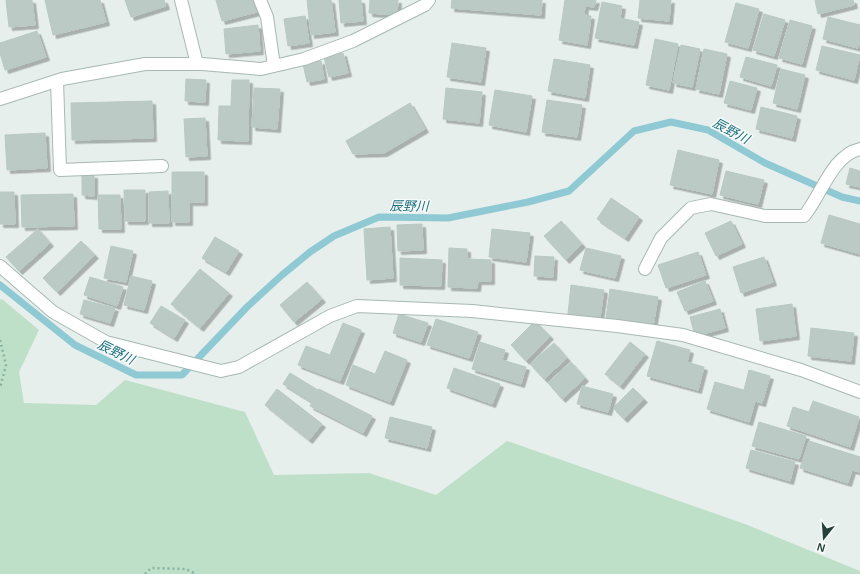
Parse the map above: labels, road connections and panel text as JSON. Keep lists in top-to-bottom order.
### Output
{
  "water": ["辰野川"],
  "north": "bottom"
}
